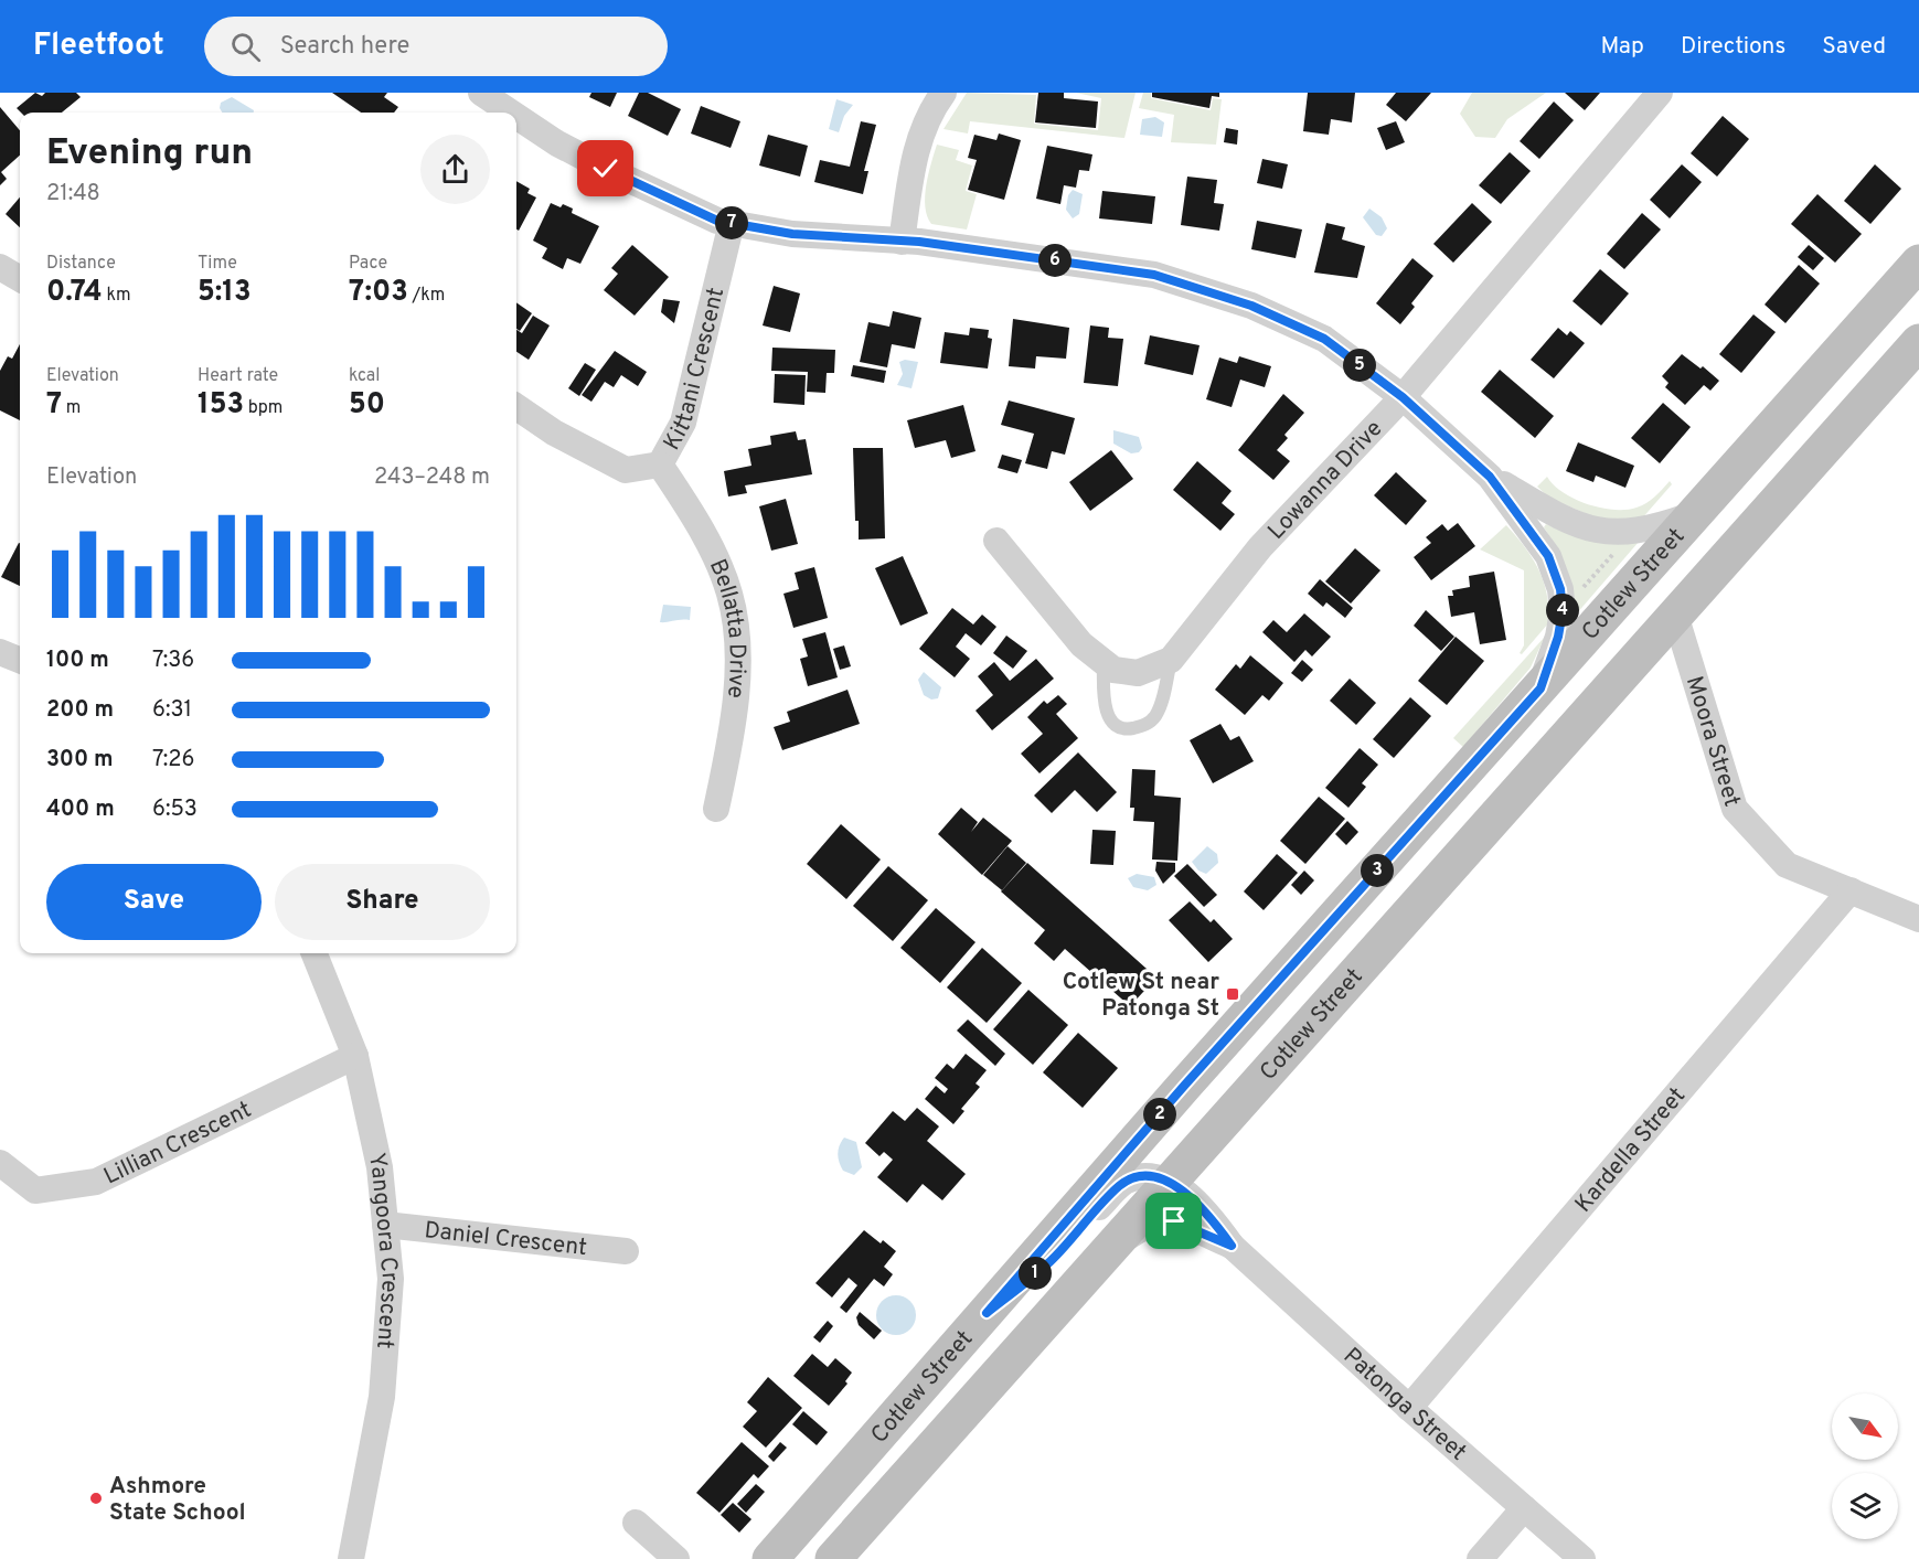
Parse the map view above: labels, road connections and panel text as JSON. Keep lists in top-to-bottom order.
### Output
{
  "streets": {
    "main road": ["Cotlew Street"],
    "street": [
      "Kittani Crescent",
      "Lowanna Drive",
      "Bellatta Drive",
      "Moora Street",
      "Lillian Crescent",
      "Kardella Street",
      "Daniel Crescent",
      "Yangoora Crescent",
      "Patonga Street"
    ]
  },
  "crossings": [
    ["Kittani Crescent", "Bellatta Drive"],
    ["Cotlew Street", "Moora Street"],
    ["Cotlew Street", "Patonga Street"],
    ["Moora Street", "Kardella Street"],
    ["Lillian Crescent", "Yangoora Crescent"],
    ["Kardella Street", "Patonga Street"],
    ["Daniel Crescent", "Yangoora Crescent"]
  ],
  "places": {
    "transit": ["Cotlew St near Patonga St"],
    "other": ["Ashmore State School"]
  },
  "north": "bottom right",
  "page": {
    "header": "Fleetfoot",
    "search": "Search here",
    "nav": ["Map", "Directions", "Saved"],
    "heading": ["Evening run", "21:48"],
    "pins": [
      "7",
      "6",
      "5",
      "4",
      "3",
      "2",
      "1"
    ],
    "stats": [
      ["Distance", "0.74 km"],
      ["Time", "5:13"],
      ["Pace", "7:03 /km"],
      ["Elevation", "7 m"],
      ["Heart rate", "153 bpm"],
      ["kcal", "50"]
    ],
    "chart": ["Elevation", "243–248 m"],
    "list": [
      {
        "name": "100 m",
        "note": "7:36"
      },
      {
        "name": "200 m",
        "note": "6:31"
      },
      {
        "name": "300 m",
        "note": "7:26"
      },
      {
        "name": "400 m",
        "note": "6:53"
      }
    ],
    "buttons": ["Save", "Share"]
  }
}
